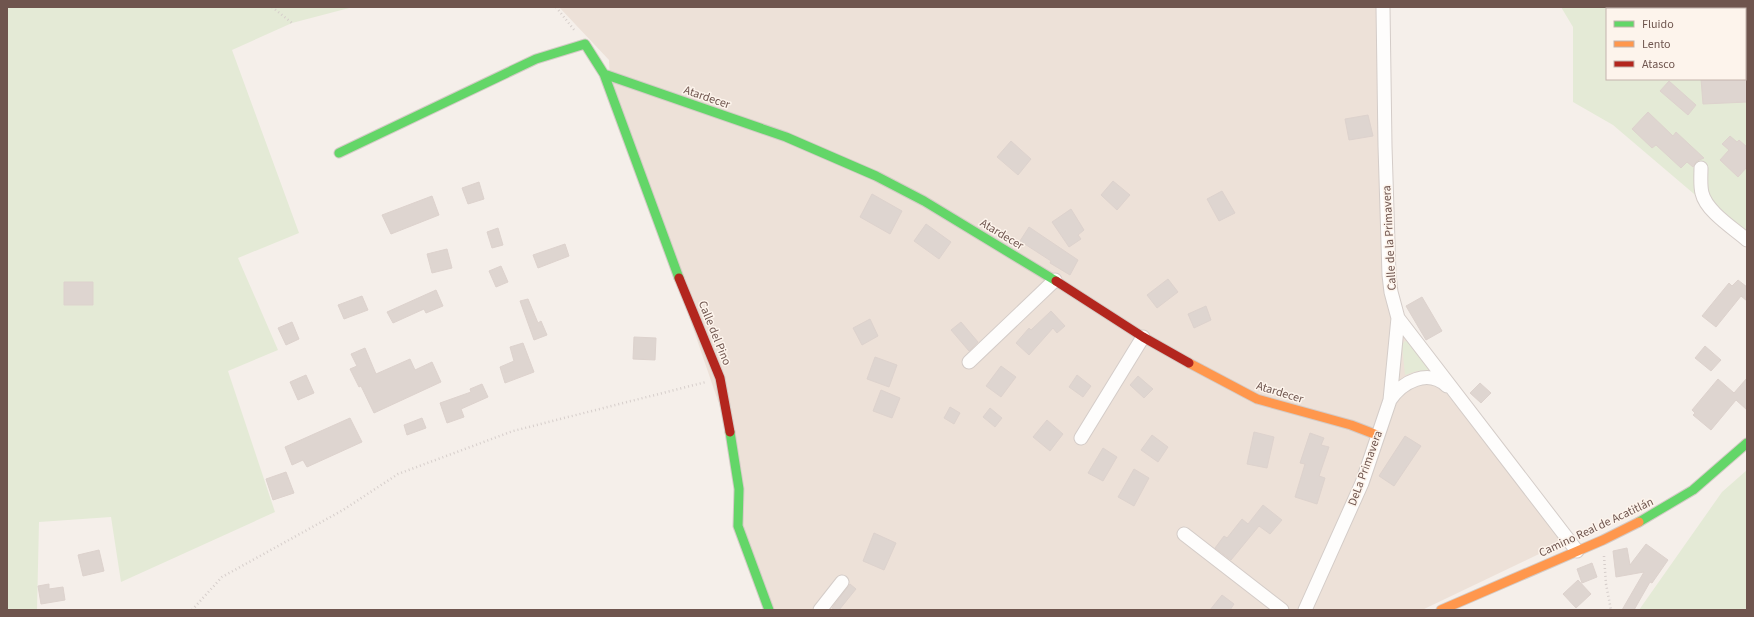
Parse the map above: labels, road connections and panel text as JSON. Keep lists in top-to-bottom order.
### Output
{
  "streets": {
    "street": [
      "Atardecer",
      "Calle de la Primavera",
      "Calle del Pino",
      "DeLa Primavera",
      "Camino Real de Acatitlán"
    ]
  },
  "crossings": [
    ["Atardecer", "Calle del Pino"],
    ["Atardecer", "DeLa Primavera"],
    ["Calle de la Primavera", "DeLa Primavera"],
    ["Calle de la Primavera", "Camino Real de Acatitlán"]
  ],
  "legend": ["Fluido", "Lento", "Atasco"]
}
